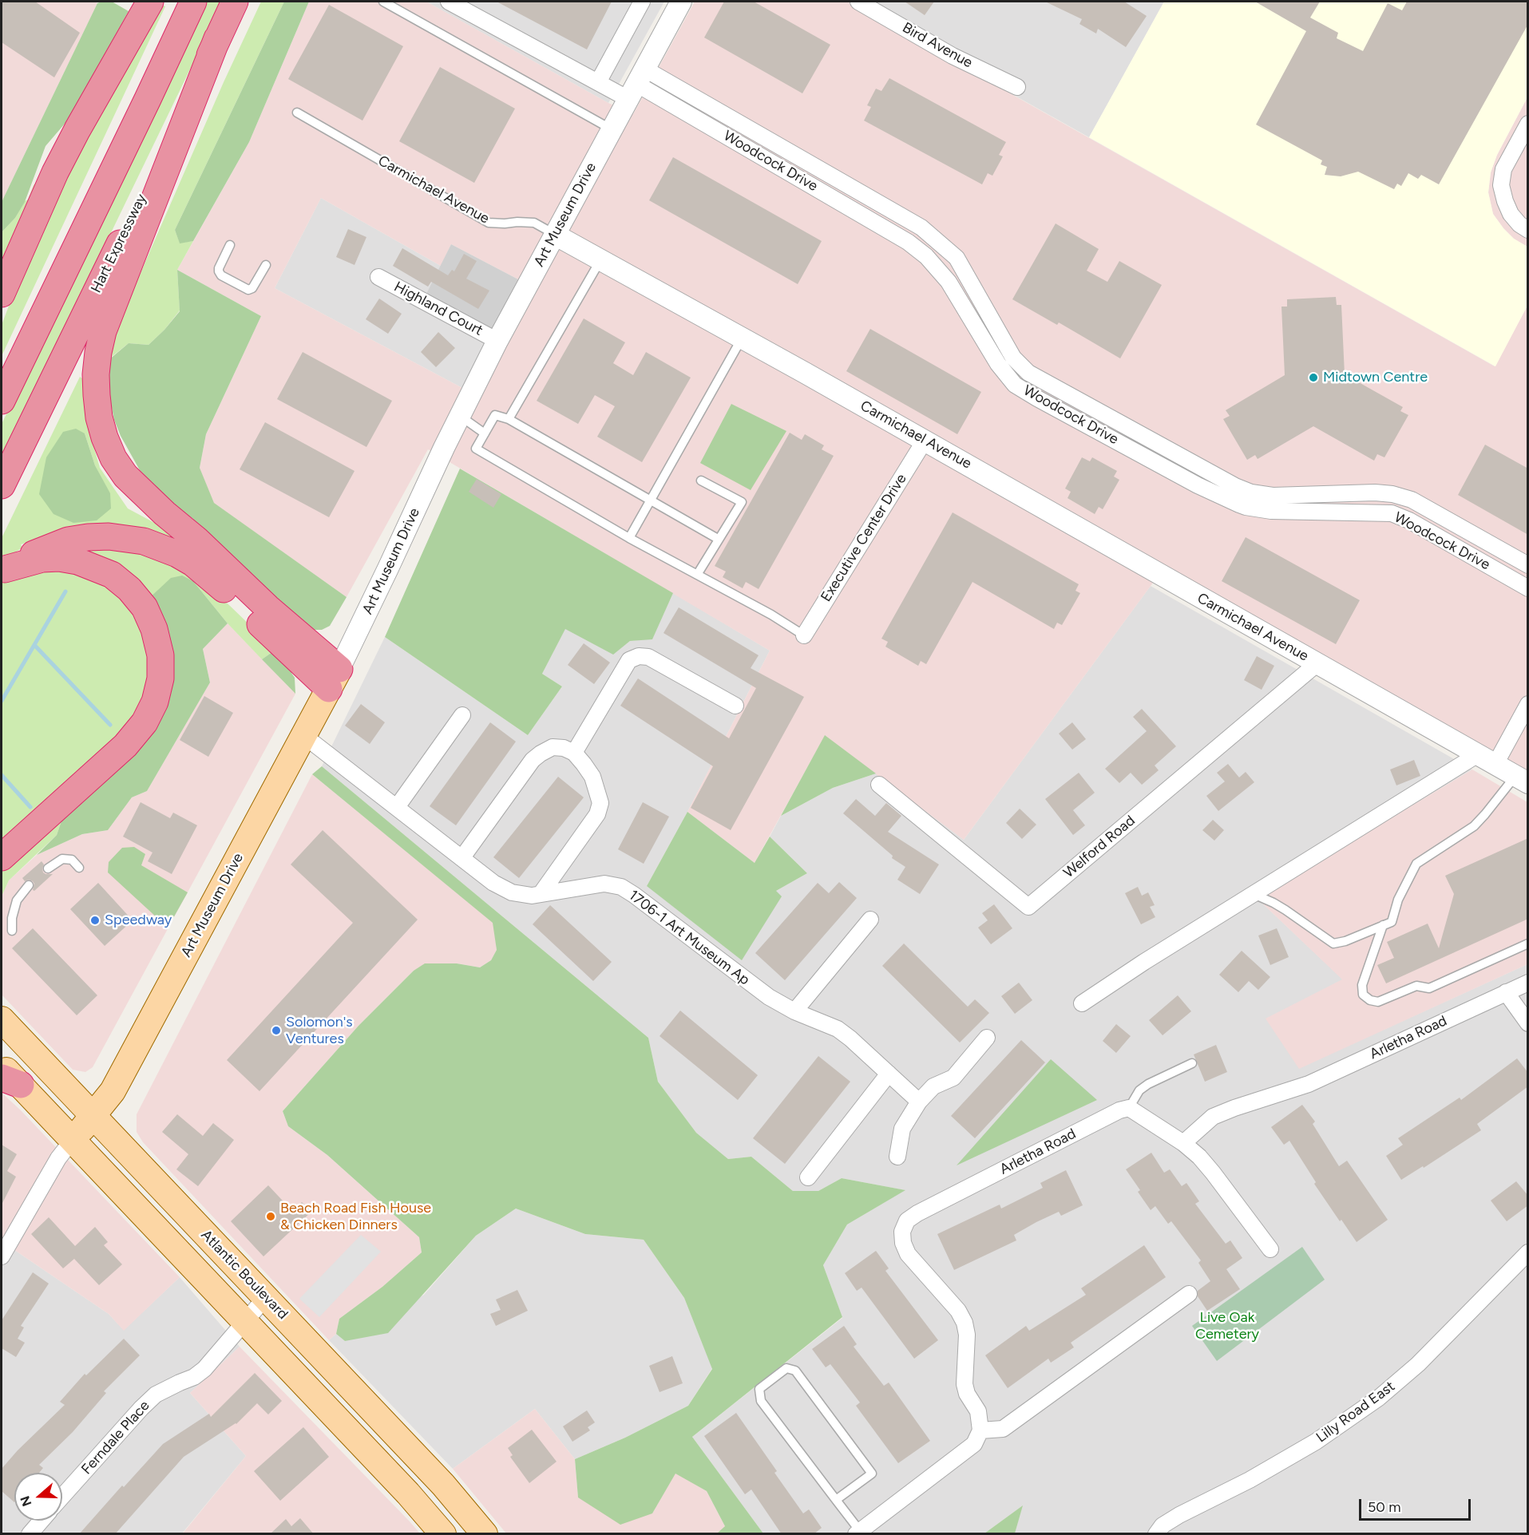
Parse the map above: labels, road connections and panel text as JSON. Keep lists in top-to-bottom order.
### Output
{
  "streets": {
    "highway": ["Hart Expressway"],
    "main road": ["Art Museum Drive", "Atlantic Boulevard"],
    "street": [
      "Bird Avenue",
      "Woodcock Drive",
      "Carmichael Avenue",
      "Highland Court",
      "Executive Center Drive",
      "Welford Road",
      "1706-1 Art Museum Ap",
      "Arletha Road",
      "Lilly Road East",
      "Ferndale Place"
    ]
  },
  "crossings": [
    ["Woodcock Drive", "Art Museum Drive"],
    ["Carmichael Avenue", "Art Museum Drive"],
    ["Carmichael Avenue", "Executive Center Drive"],
    ["Carmichael Avenue", "Welford Road"],
    ["Art Museum Drive", "Highland Court"],
    ["Art Museum Drive", "1706-1 Art Museum Ap"],
    ["Art Museum Drive", "Atlantic Boulevard"],
    ["Atlantic Boulevard", "Ferndale Place"]
  ],
  "parks": ["Live Oak Cemetery"],
  "places": [
    "Midtown Centre",
    "Speedway",
    "Solomon's Ventures",
    "Beach Road Fish House & Chicken Dinners"
  ],
  "scale_bar": "50 m",
  "north": "left"
}
